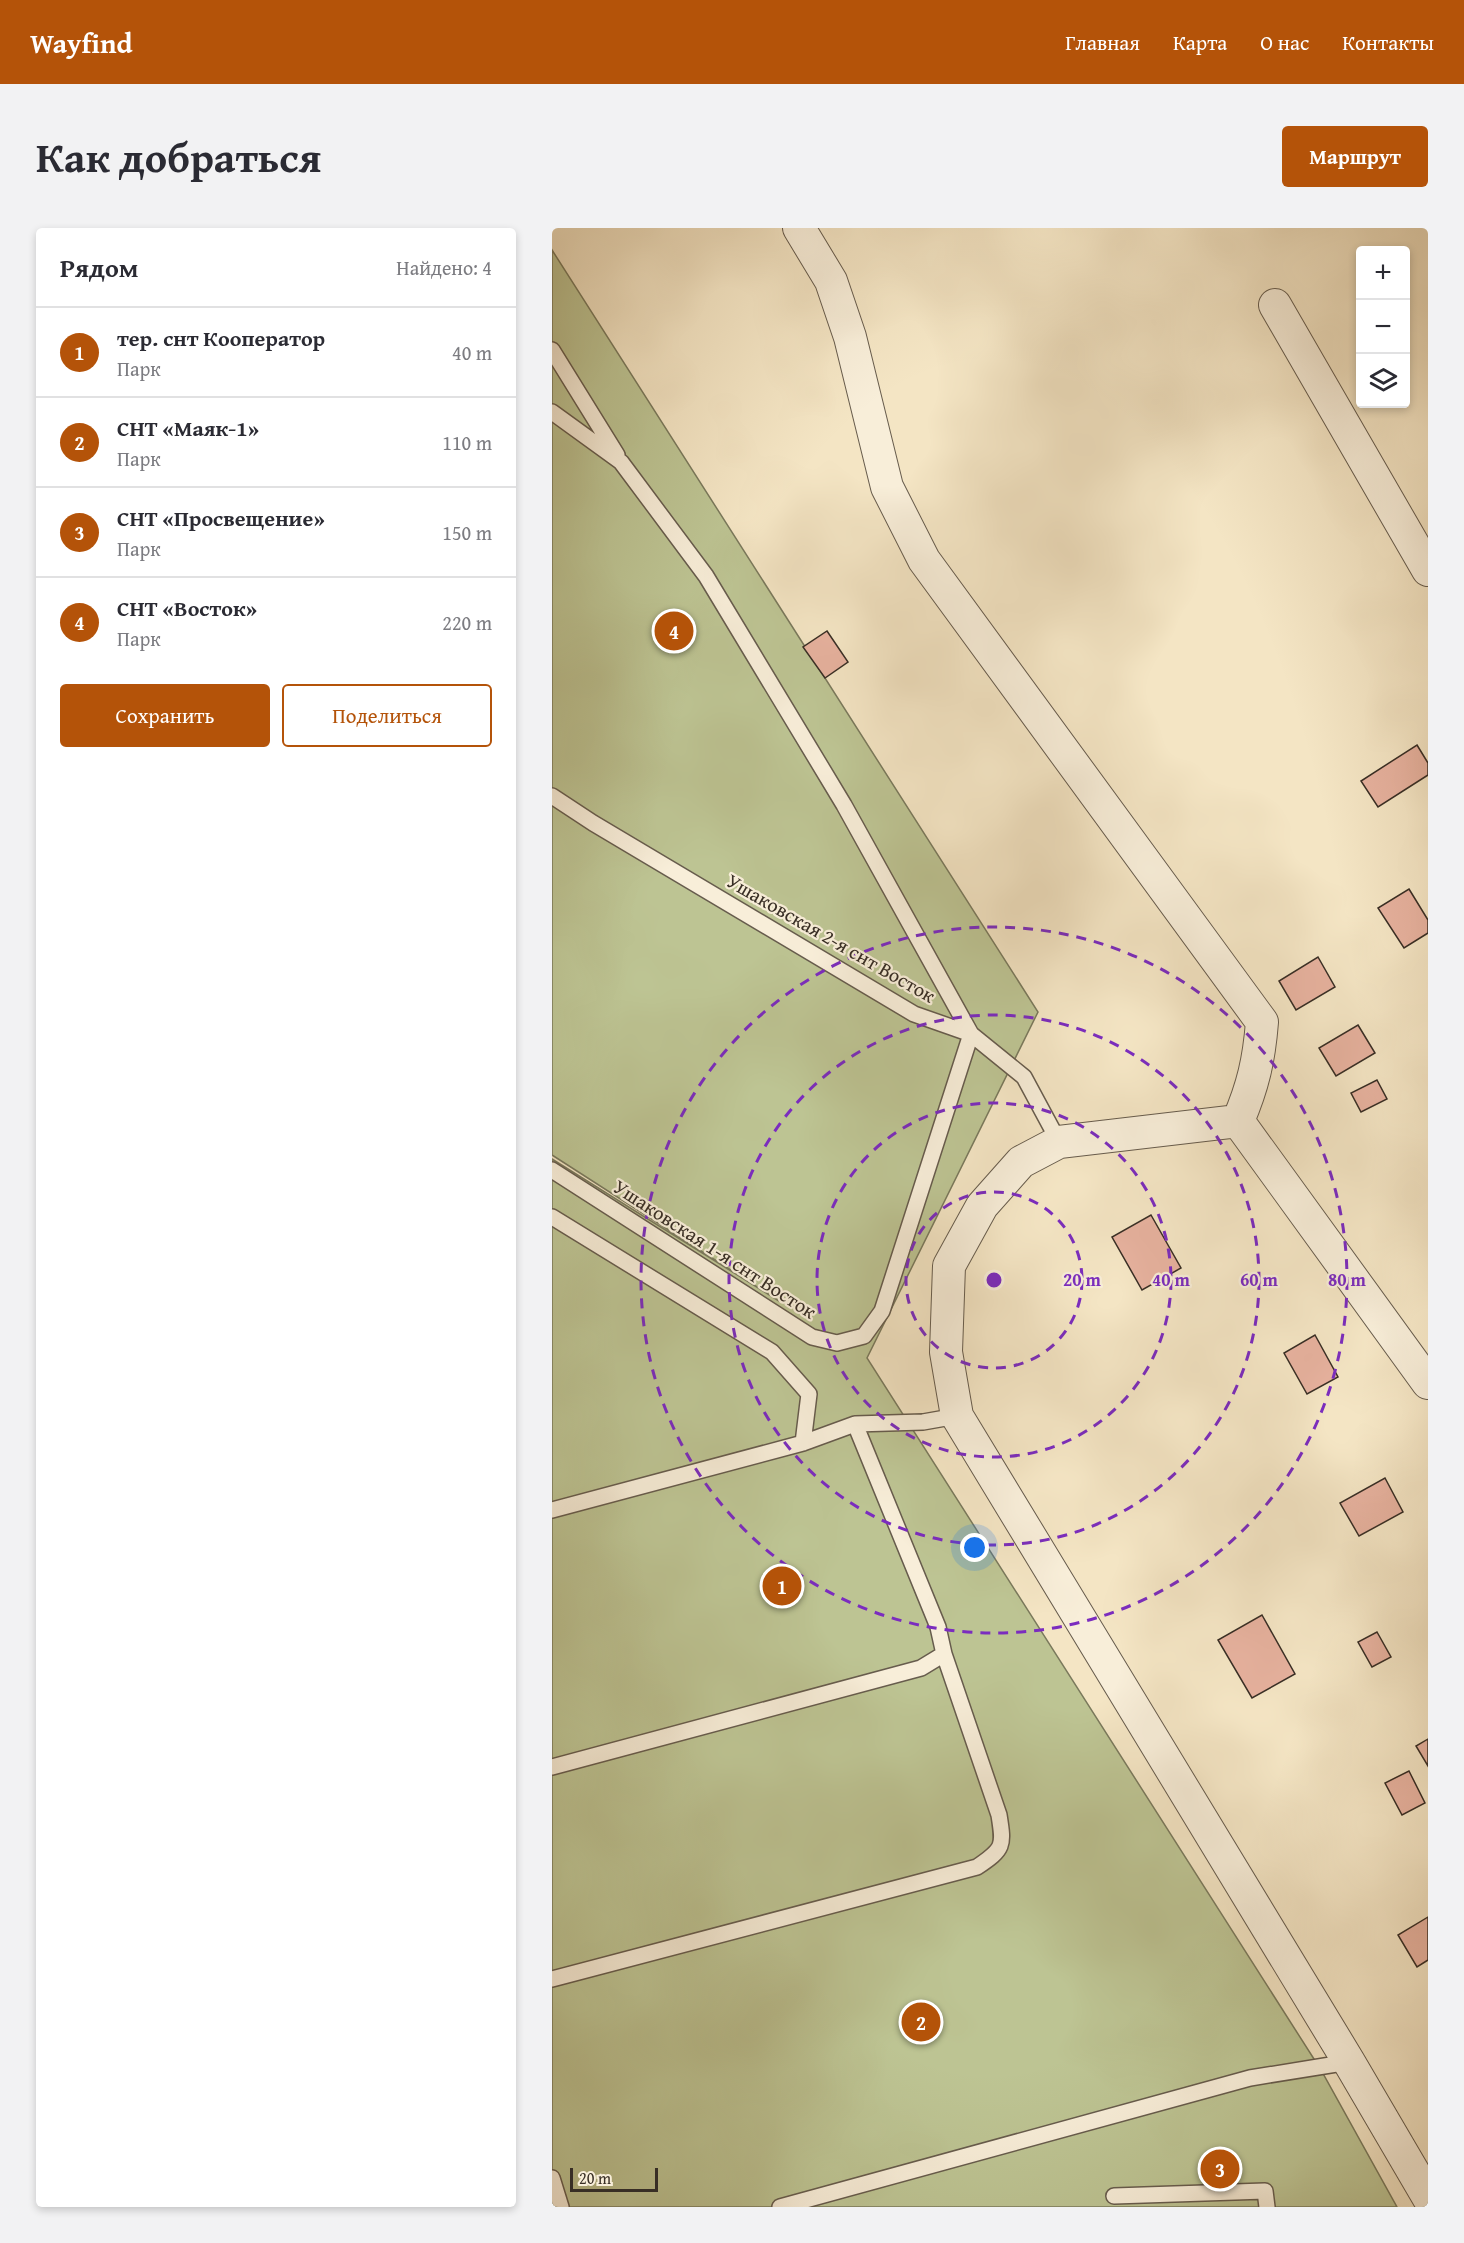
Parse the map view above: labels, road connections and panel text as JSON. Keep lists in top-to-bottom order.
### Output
{
  "streets": {
    "lane": ["Ушаковская 2-я снт Восток", "Ушаковская 1-я снт Восток"]
  },
  "crossings": [
    ["Ушаковская 2-я снт Восток", "Ушаковская 1-я снт Восток"]
  ],
  "scale_bar": "20 m",
  "page": {
    "header": "Wayfind",
    "nav": [
      "Главная",
      "Карта",
      "О нас",
      "Контакты"
    ],
    "title": "Как добраться",
    "buttons": [
      "Маршрут",
      ["Сохранить", "Поделиться"]
    ],
    "heading": ["Рядом", "Найдено: 4"],
    "map_buttons": ["+", "−"],
    "list": [
      {
        "mark": "1",
        "name": "тер. снт Кооператор",
        "note": "Парк",
        "value": "40 m"
      },
      {
        "mark": "2",
        "name": "СНТ «Маяк-1»",
        "note": "Парк",
        "value": "110 m"
      },
      {
        "mark": "3",
        "name": "СНТ «Просвещение»",
        "note": "Парк",
        "value": "150 m"
      },
      {
        "mark": "4",
        "name": "СНТ «Восток»",
        "note": "Парк",
        "value": "220 m"
      }
    ],
    "pins": [
      "4",
      "1",
      "2",
      "3"
    ],
    "scale": "20 m"
  },
  "rings": [
    "20 m",
    "40 m",
    "60 m",
    "80 m"
  ]
}
